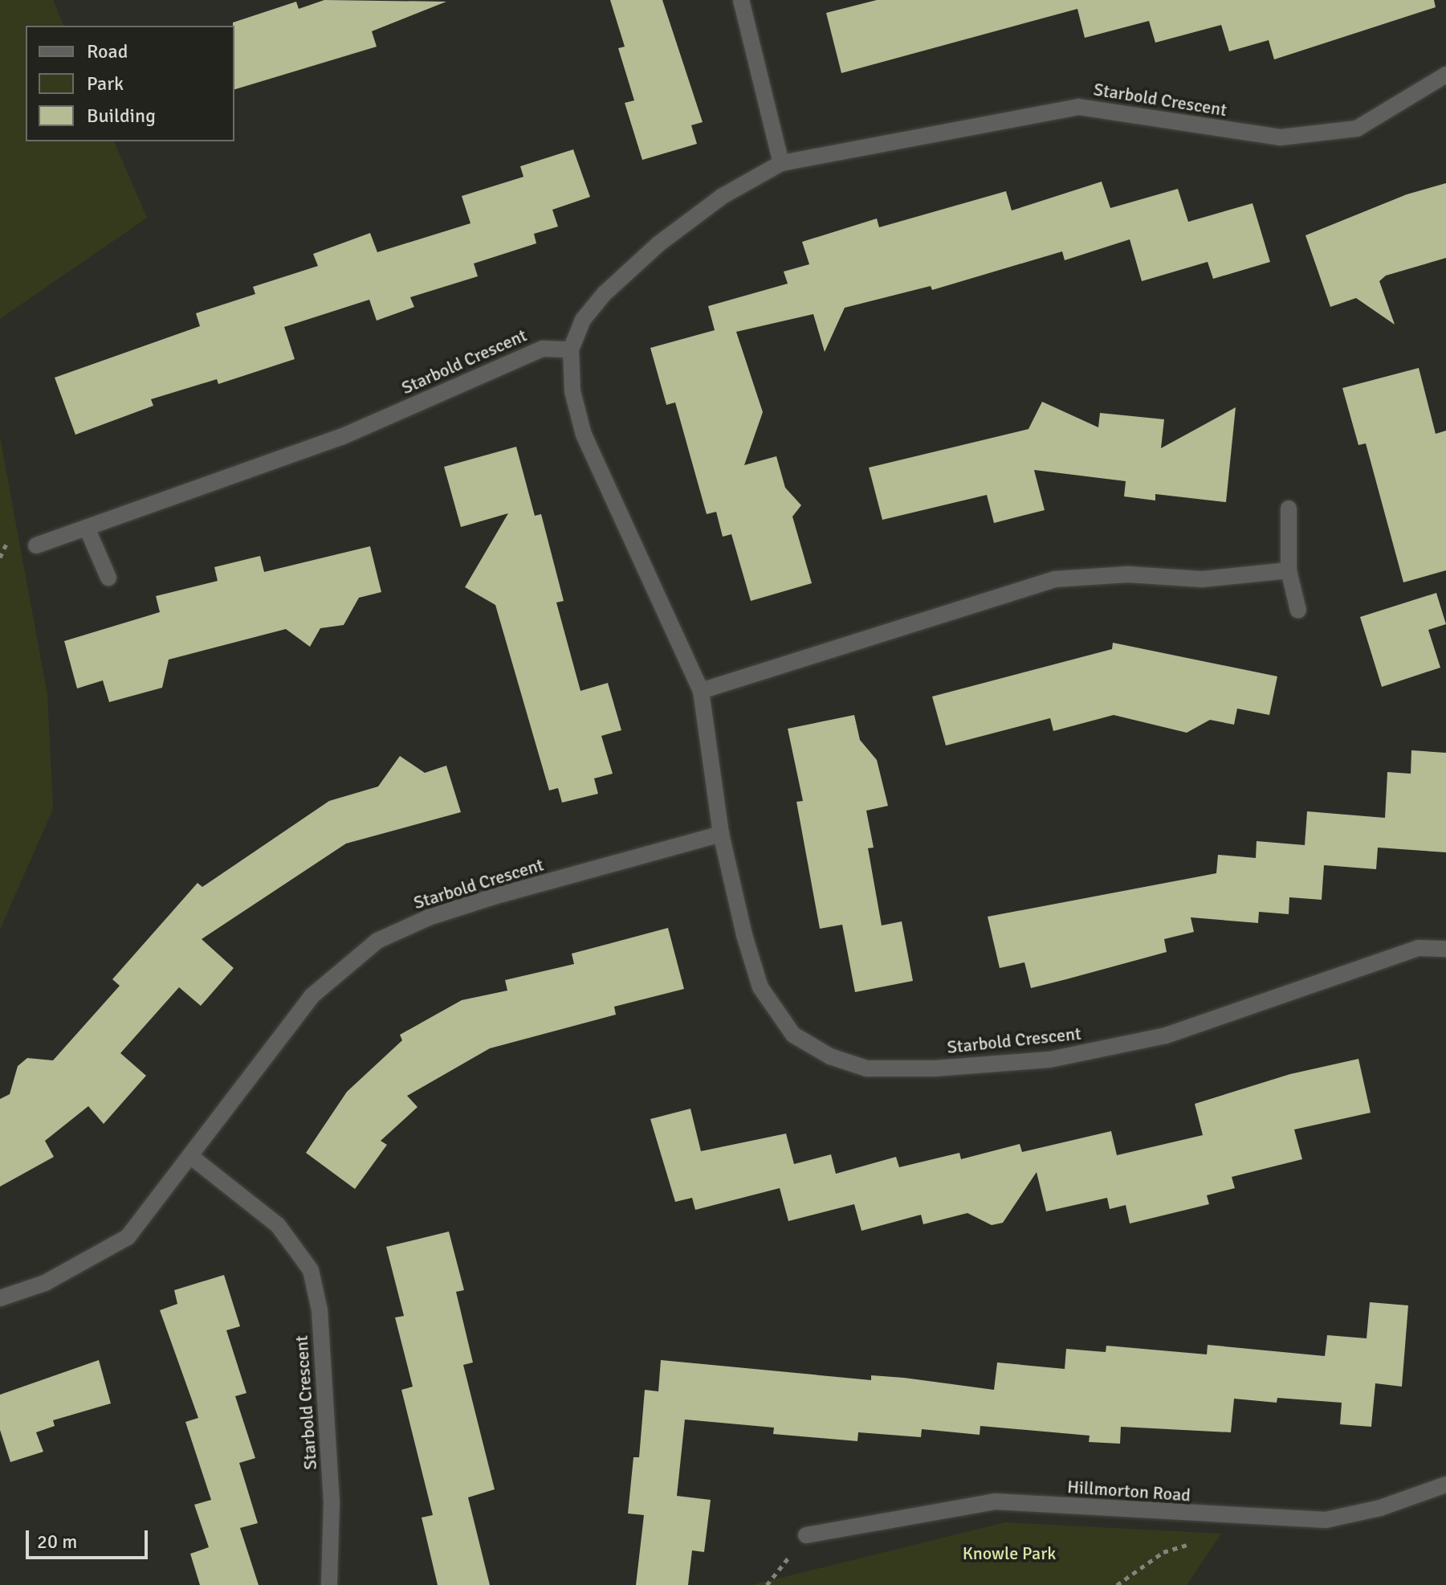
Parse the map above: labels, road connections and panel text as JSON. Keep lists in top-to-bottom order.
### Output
{
  "streets": {
    "street": ["Starbold Crescent", "Hillmorton Road"]
  },
  "parks": ["Knowle Park"],
  "legend": ["Road", "Park", "Building"],
  "scale_bar": "20 m"
}
